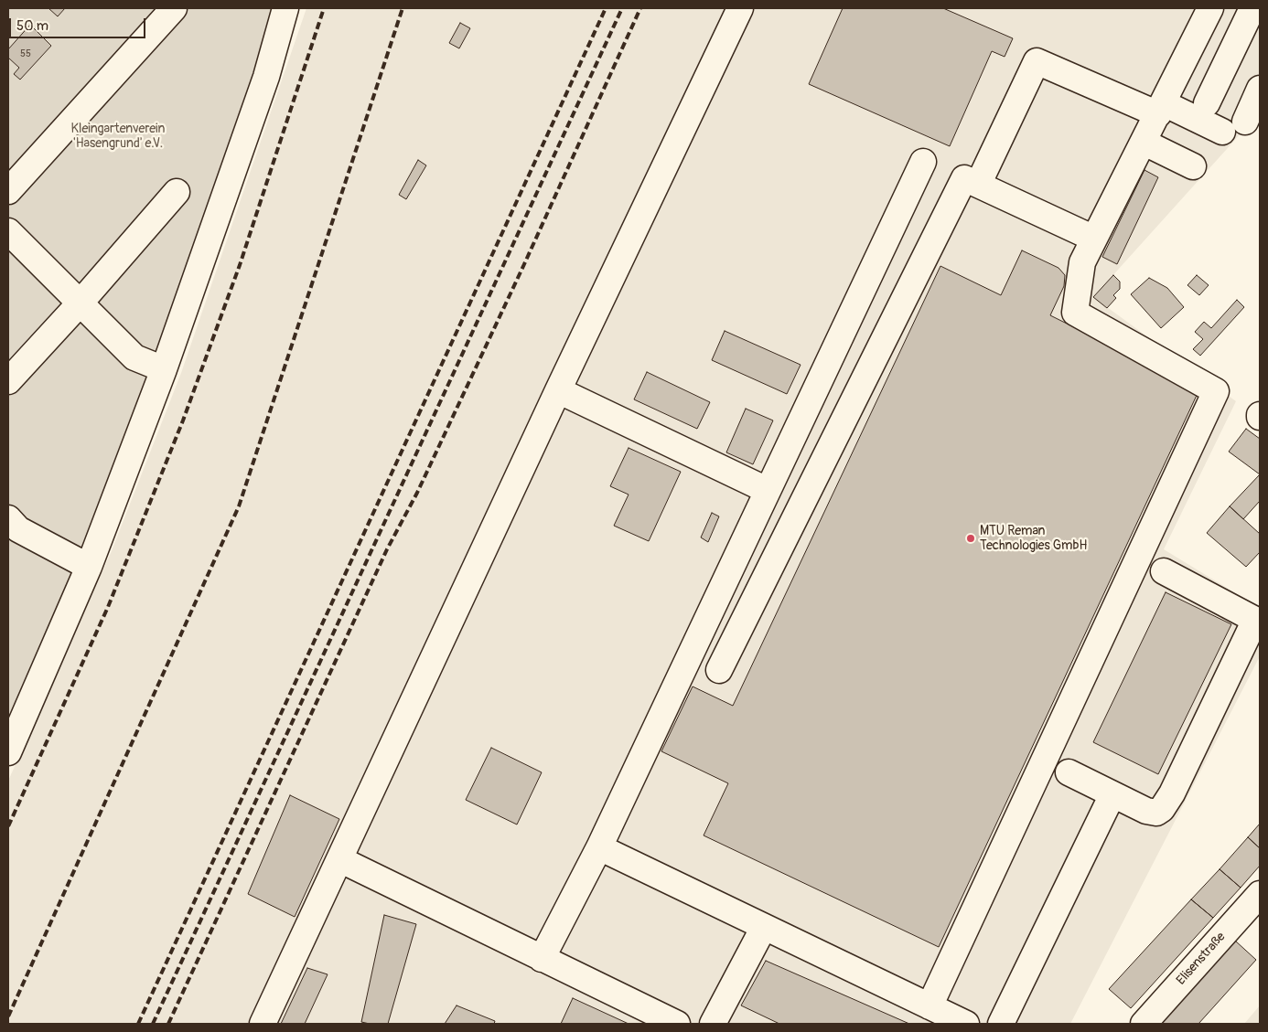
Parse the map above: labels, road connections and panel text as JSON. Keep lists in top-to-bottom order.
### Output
{
  "streets": {
    "street": ["Elisenstraße"]
  },
  "parks": ["Kleingartenverein 'Hasengrund' e.V."],
  "places": ["MTU Reman Technologies GmbH"],
  "house_numbers": ["55"],
  "scale_bar": "50 m"
}
